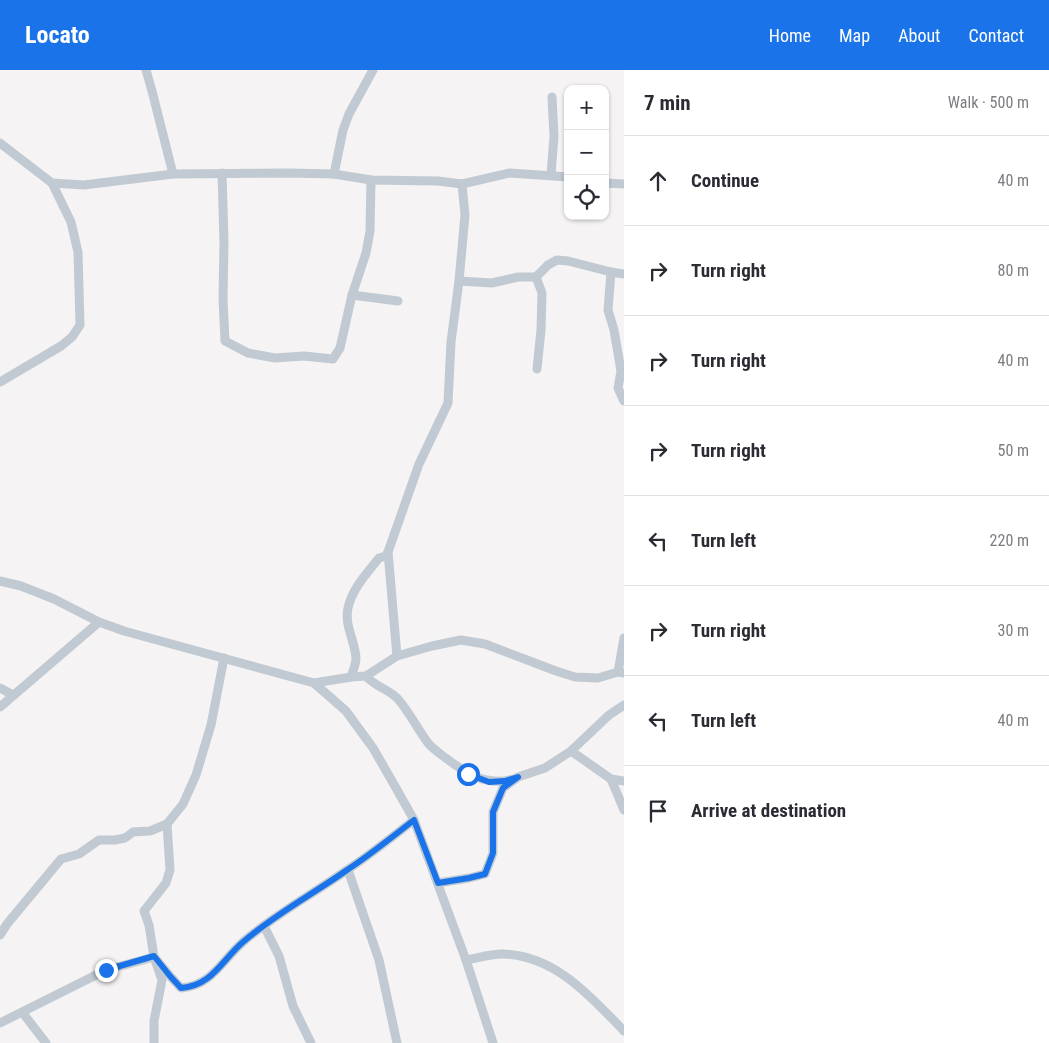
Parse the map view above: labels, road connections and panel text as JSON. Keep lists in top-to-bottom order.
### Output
{
  "page": {
    "header": "Locato",
    "nav": [
      "Home",
      "Map",
      "About",
      "Contact"
    ],
    "heading": ["7 min", "Walk · 500 m"],
    "map_buttons": ["+", "−"],
    "list": [
      ["Continue", "40 m"],
      ["Turn right", "80 m"],
      ["Turn right", "40 m"],
      ["Turn right", "50 m"],
      ["Turn left", "220 m"],
      ["Turn right", "30 m"],
      ["Turn left", "40 m"],
      "Arrive at destination"
    ]
  }
}
